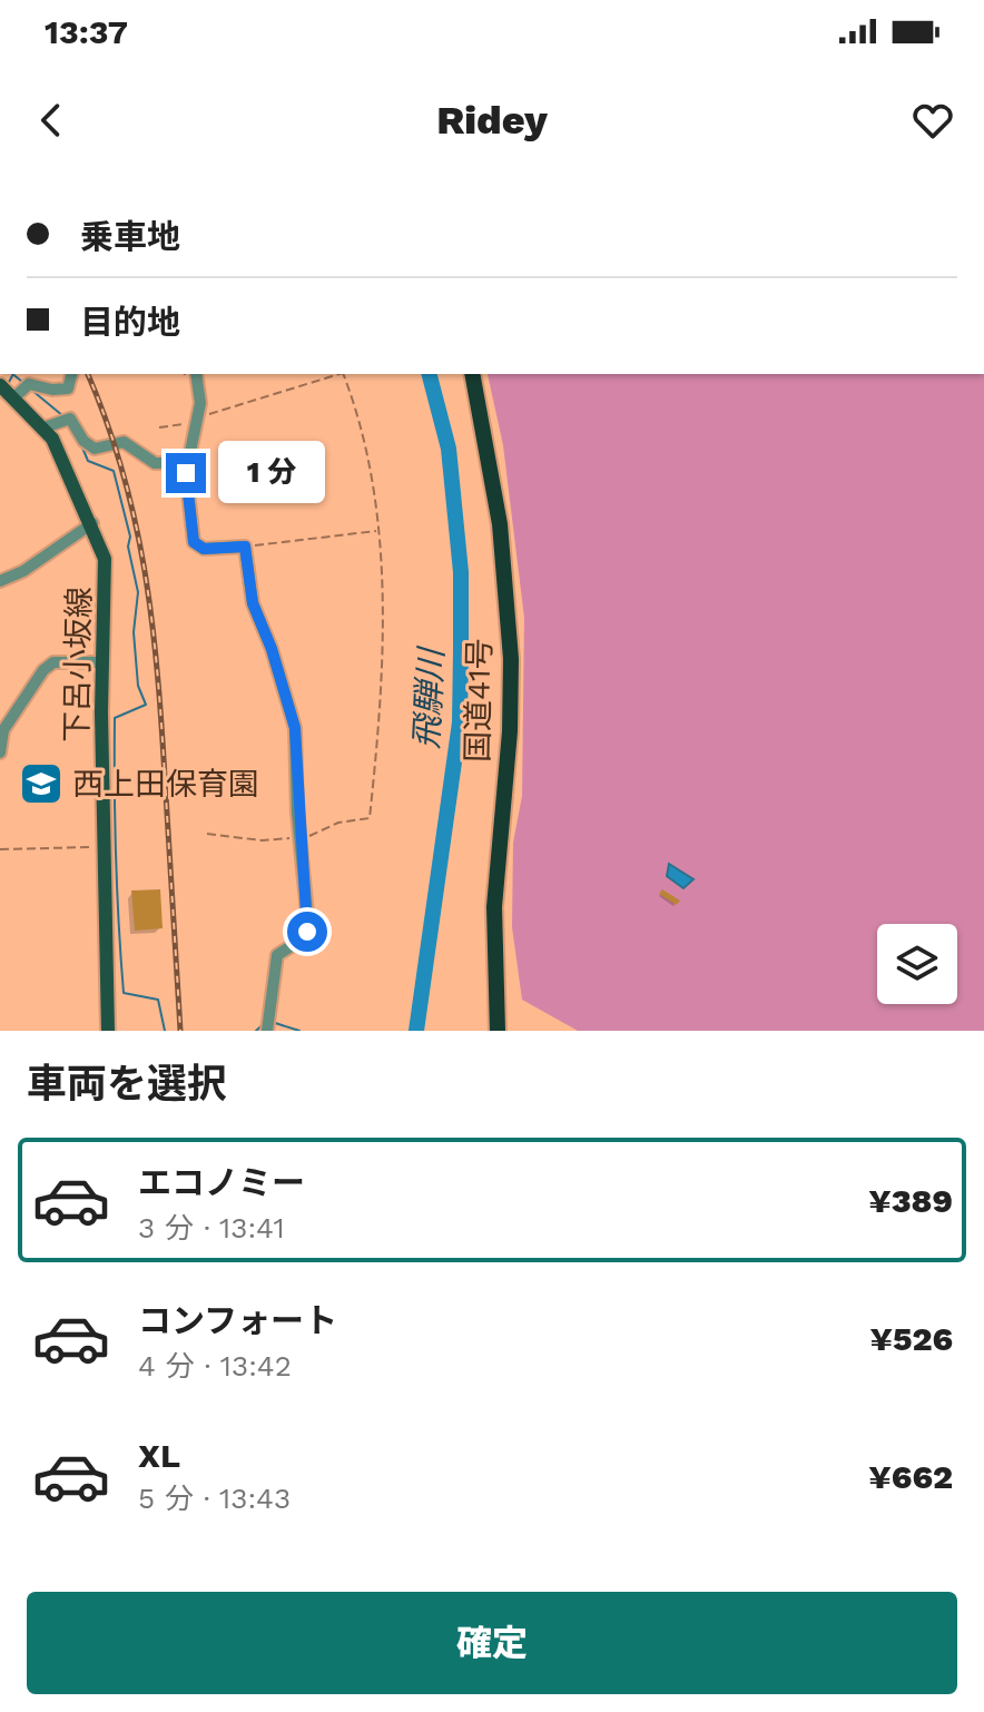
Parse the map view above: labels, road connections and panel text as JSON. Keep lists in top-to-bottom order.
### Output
{
  "streets": {
    "highway": ["国道41号"],
    "main road": ["下呂小坂線"]
  },
  "water": ["飛騨川"],
  "places": {
    "school or university": ["西上田保育園"]
  },
  "page": {
    "status": "13:37",
    "header": "Ridey",
    "banner": ["乗車地", "目的地"],
    "bubble": "1 分",
    "heading": "車両を選択",
    "list": [
      {
        "name": "エコノミー",
        "note": "3 分 · 13:41",
        "value": "¥389"
      },
      {
        "name": "コンフォート",
        "note": "4 分 · 13:42",
        "value": "¥526"
      },
      {
        "name": "XL",
        "note": "5 分 · 13:43",
        "value": "¥662"
      }
    ],
    "buttons": "確定"
  }
}
